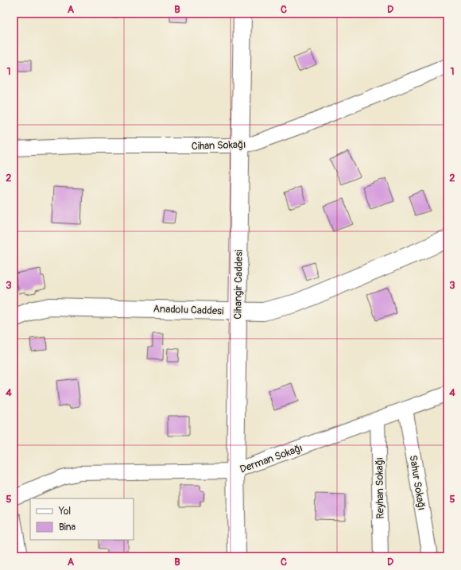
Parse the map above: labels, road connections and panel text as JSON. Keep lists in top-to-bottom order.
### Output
{
  "streets": {
    "street": [
      "Cihan Sokağı",
      "Cihangir Caddesi",
      "Anadolu Caddesi",
      "Derman Sokağı",
      "Sahur Sokağı",
      "Reyhan Sokağı"
    ]
  },
  "crossings": [
    ["Cihan Sokağı", "Cihangir Caddesi"],
    ["Cihangir Caddesi", "Anadolu Caddesi"],
    ["Cihangir Caddesi", "Derman Sokağı"],
    ["Derman Sokağı", "Sahur Sokağı"],
    ["Derman Sokağı", "Reyhan Sokağı"]
  ],
  "legend": ["Yol", "Bina"],
  "grid": {
    "columns": [
      "A",
      "B",
      "C",
      "D"
    ],
    "rows": [
      "1",
      "2",
      "3",
      "4",
      "5"
    ]
  }
}
